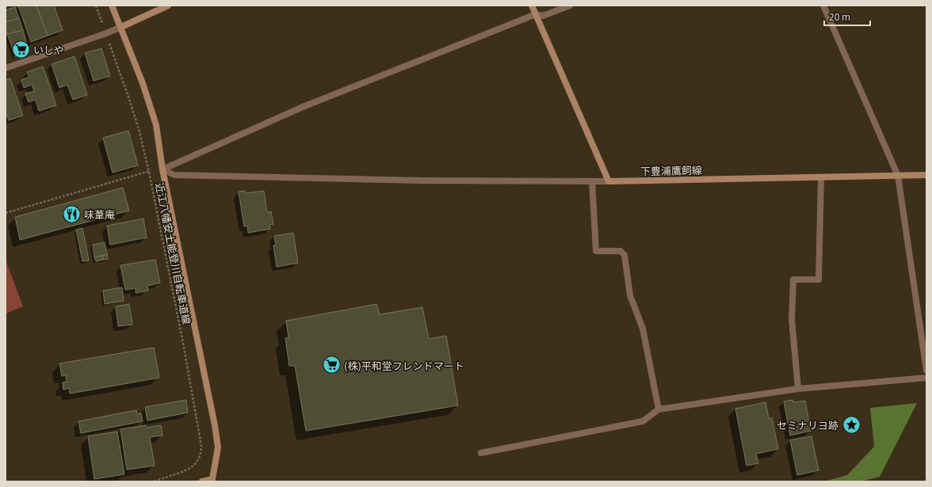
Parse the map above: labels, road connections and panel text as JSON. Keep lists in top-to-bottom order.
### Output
{
  "streets": {
    "main road": ["下豊浦鷹飼線"],
    "path": ["近江八幡安土能登川自転車道線"]
  },
  "places": {
    "supermarket": ["いしや", "(株)平和堂フレンドマート"],
    "restaurant": ["味葦庵"],
    "place": ["セミナリヨ跡"]
  },
  "scale_bar": "20 m"
}
